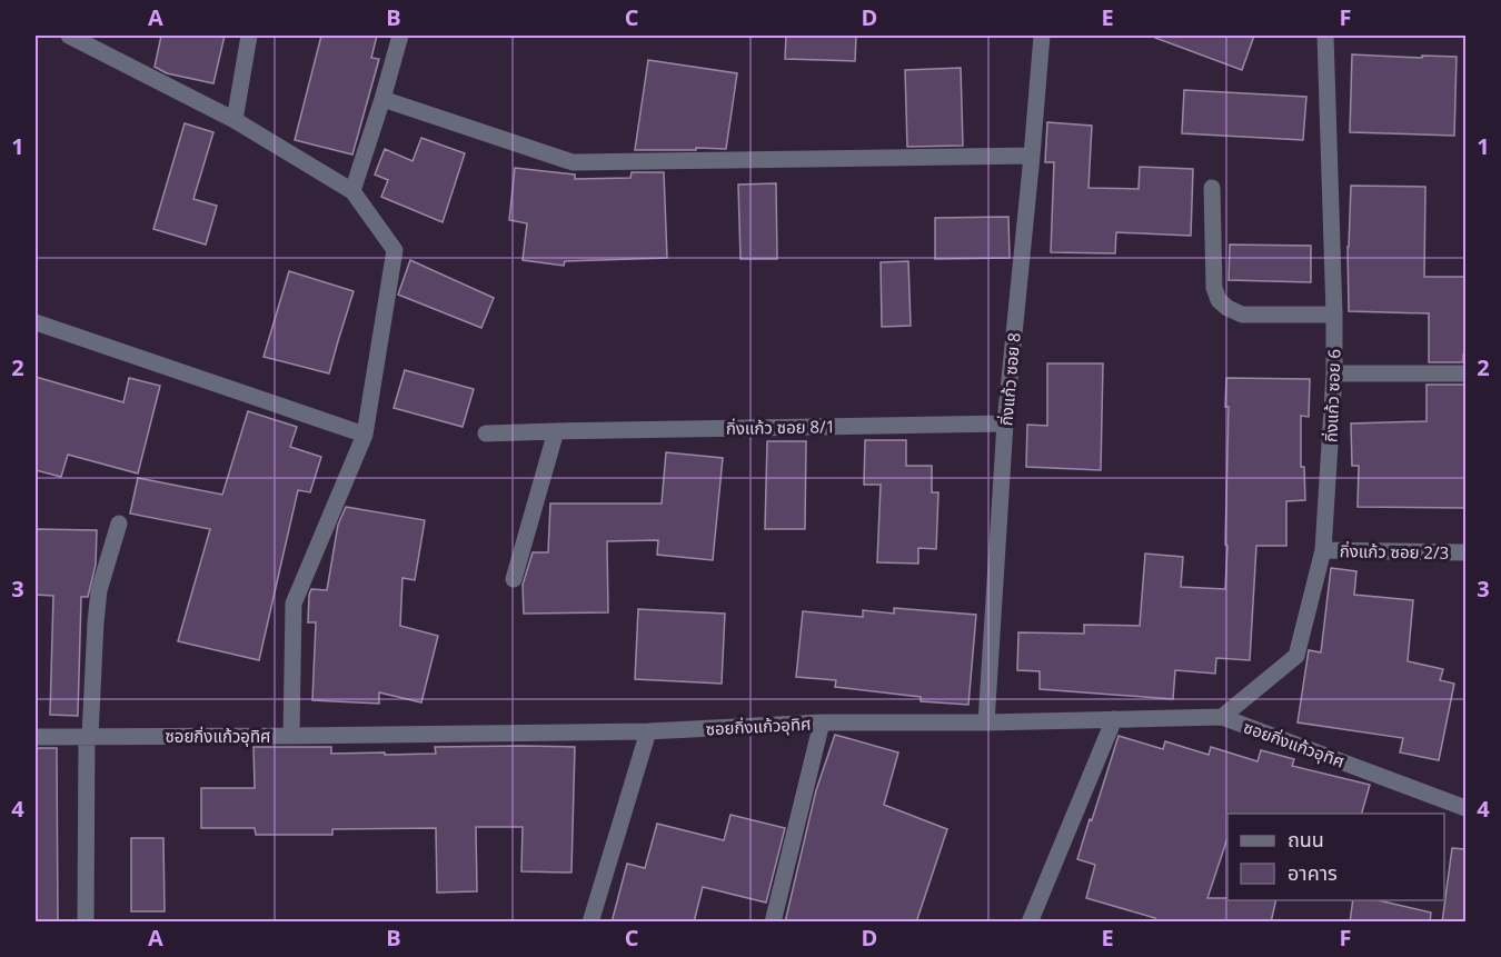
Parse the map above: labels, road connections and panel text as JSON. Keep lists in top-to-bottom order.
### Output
{
  "streets": {
    "street": [
      "กิ่งแก้ว ซอย 8",
      "กิ่งแก้ว ซอย 6",
      "กิ่งแก้ว ซอย 8/1",
      "กิ่งแก้ว ซอย 2/3",
      "ซอยกิ่งแก้วอุทิศ"
    ]
  },
  "crossings": [
    ["กิ่งแก้ว ซอย 8", "กิ่งแก้ว ซอย 8/1"],
    ["กิ่งแก้ว ซอย 8", "ซอยกิ่งแก้วอุทิศ"],
    ["กิ่งแก้ว ซอย 6", "กิ่งแก้ว ซอย 2/3"],
    ["กิ่งแก้ว ซอย 6", "ซอยกิ่งแก้วอุทิศ"]
  ],
  "legend": ["ถนน", "อาคาร"],
  "grid": {
    "columns": [
      "A",
      "B",
      "C",
      "D",
      "E",
      "F"
    ],
    "rows": [
      "1",
      "2",
      "3",
      "4"
    ]
  }
}
